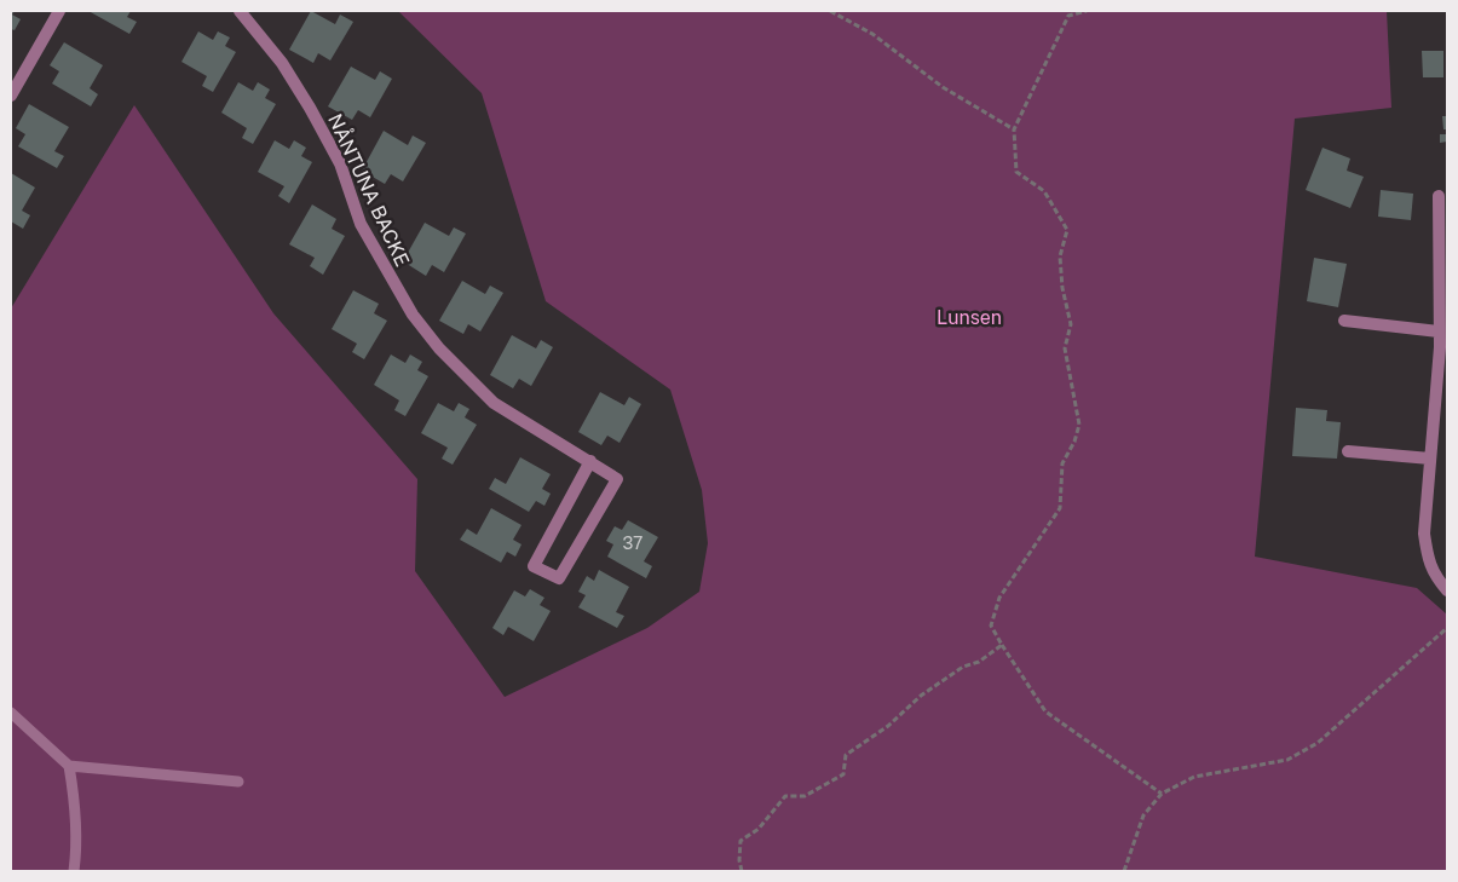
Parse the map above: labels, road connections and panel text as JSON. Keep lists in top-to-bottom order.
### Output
{
  "streets": {
    "street": ["NÅNTUNA BACKE"]
  },
  "parks": ["Lunsen"],
  "house_numbers": ["37"]
}
